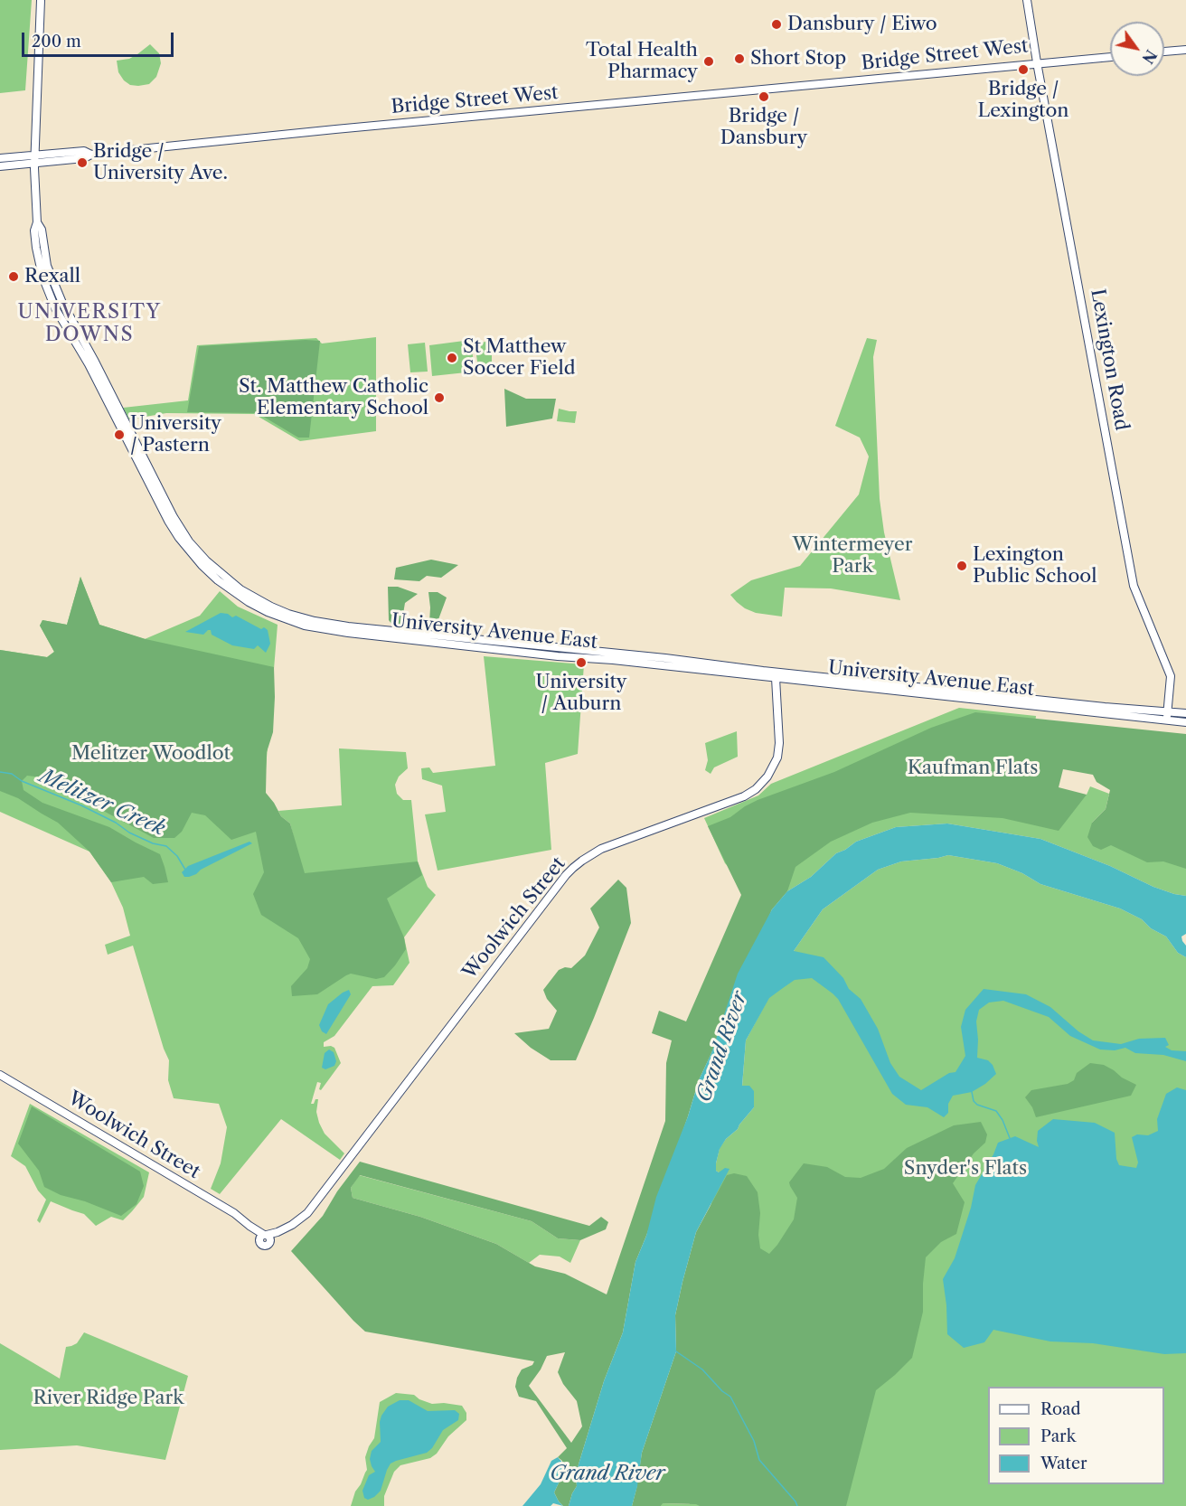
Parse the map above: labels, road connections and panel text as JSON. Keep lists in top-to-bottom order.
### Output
{
  "streets": {
    "main road": [
      "Bridge Street West",
      "Lexington Road",
      "University Avenue East",
      "Woolwich Street"
    ]
  },
  "crossings": [
    ["Bridge Street West", "Lexington Road"],
    ["Bridge Street West", "University Avenue East"],
    ["Lexington Road", "University Avenue East"],
    ["University Avenue East", "Woolwich Street"]
  ],
  "districts": ["UNIVERSITY DOWNS"],
  "water": ["Melitzer Creek", "Grand River"],
  "parks": [
    "Wintermeyer Park",
    "Melitzer Woodlot",
    "Kaufman Flats",
    "Snyder's Flats",
    "River Ridge Park"
  ],
  "places": [
    "Dansbury / Eiwo",
    "Short Stop",
    "Total Health Pharmacy",
    "Bridge / Lexington",
    "Bridge / Dansbury",
    "Bridge / University Ave.",
    "Rexall",
    "St Matthew Soccer Field",
    "St. Matthew Catholic Elementary School",
    "University / Pastern",
    "Lexington Public School",
    "University / Auburn"
  ],
  "legend": ["Road", "Park", "Water"],
  "scale_bar": "200 m",
  "north": "bottom right"
}
